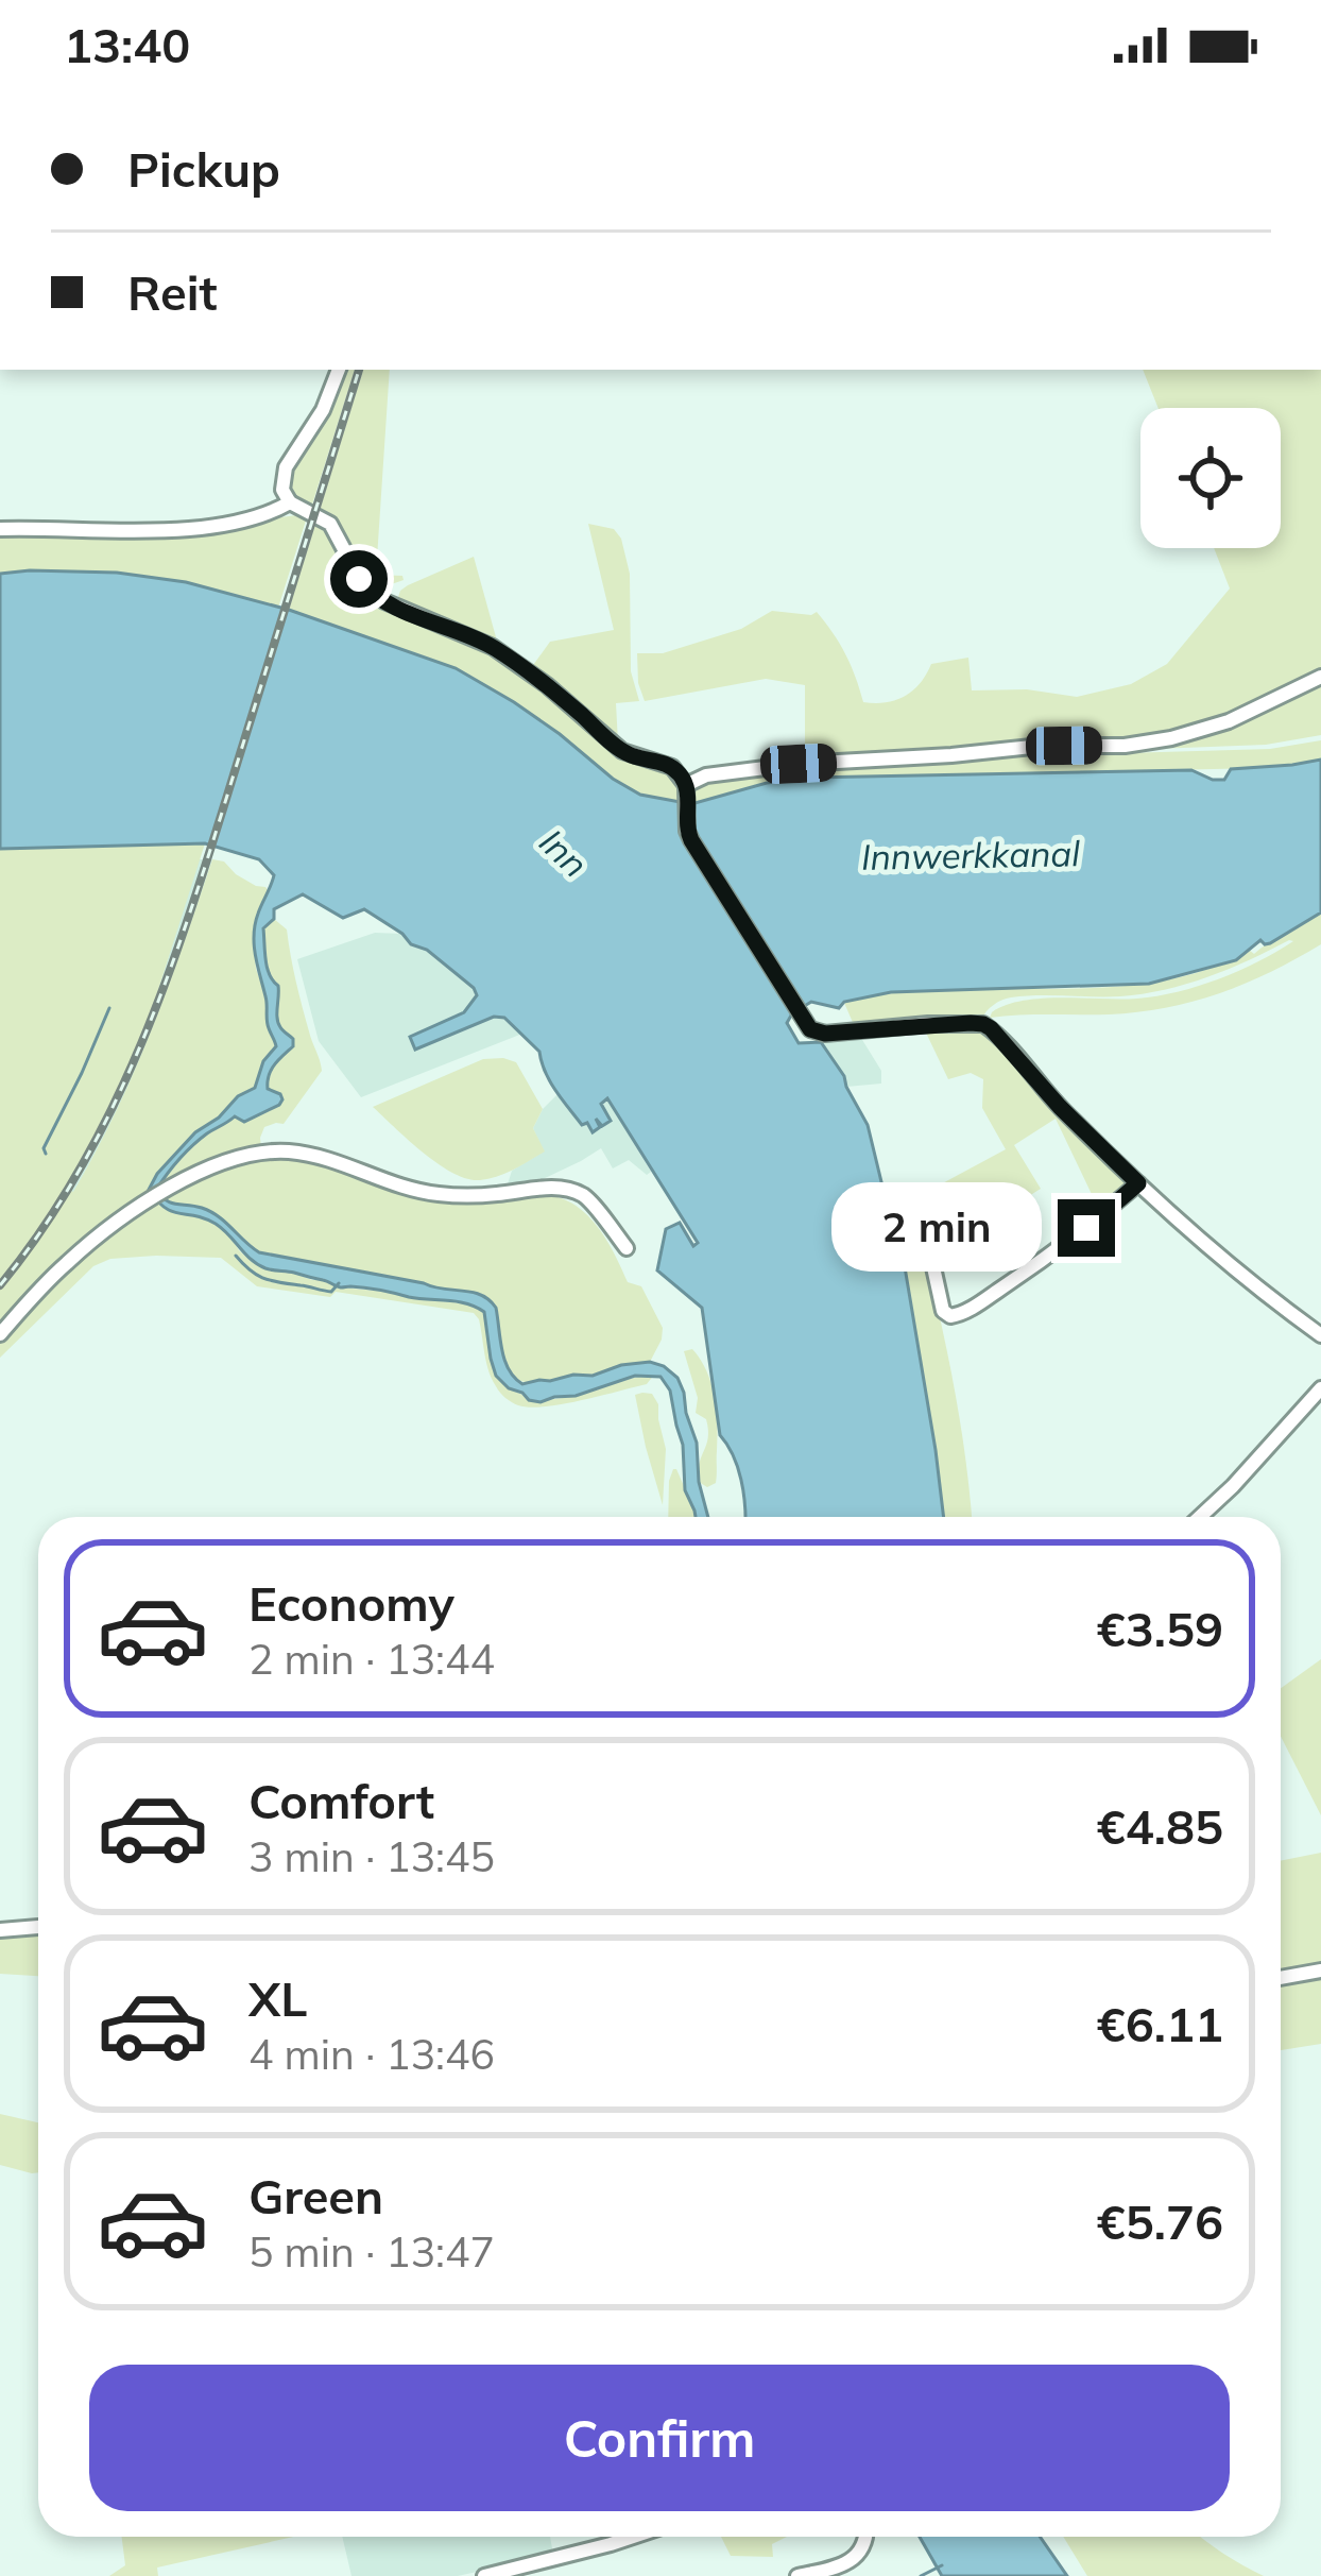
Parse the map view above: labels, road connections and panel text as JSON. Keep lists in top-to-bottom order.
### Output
{
  "water": ["Inn", "Innwerkkanal"],
  "page": {
    "status": "13:40",
    "banner": ["Pickup", "Reit"],
    "bubble": "2 min",
    "list": [
      {
        "name": "Economy",
        "note": "2 min · 13:44",
        "value": "€3.59"
      },
      {
        "name": "Comfort",
        "note": "3 min · 13:45",
        "value": "€4.85"
      },
      {
        "name": "XL",
        "note": "4 min · 13:46",
        "value": "€6.11"
      },
      {
        "name": "Green",
        "note": "5 min · 13:47",
        "value": "€5.76"
      }
    ],
    "buttons": "Confirm"
  }
}
